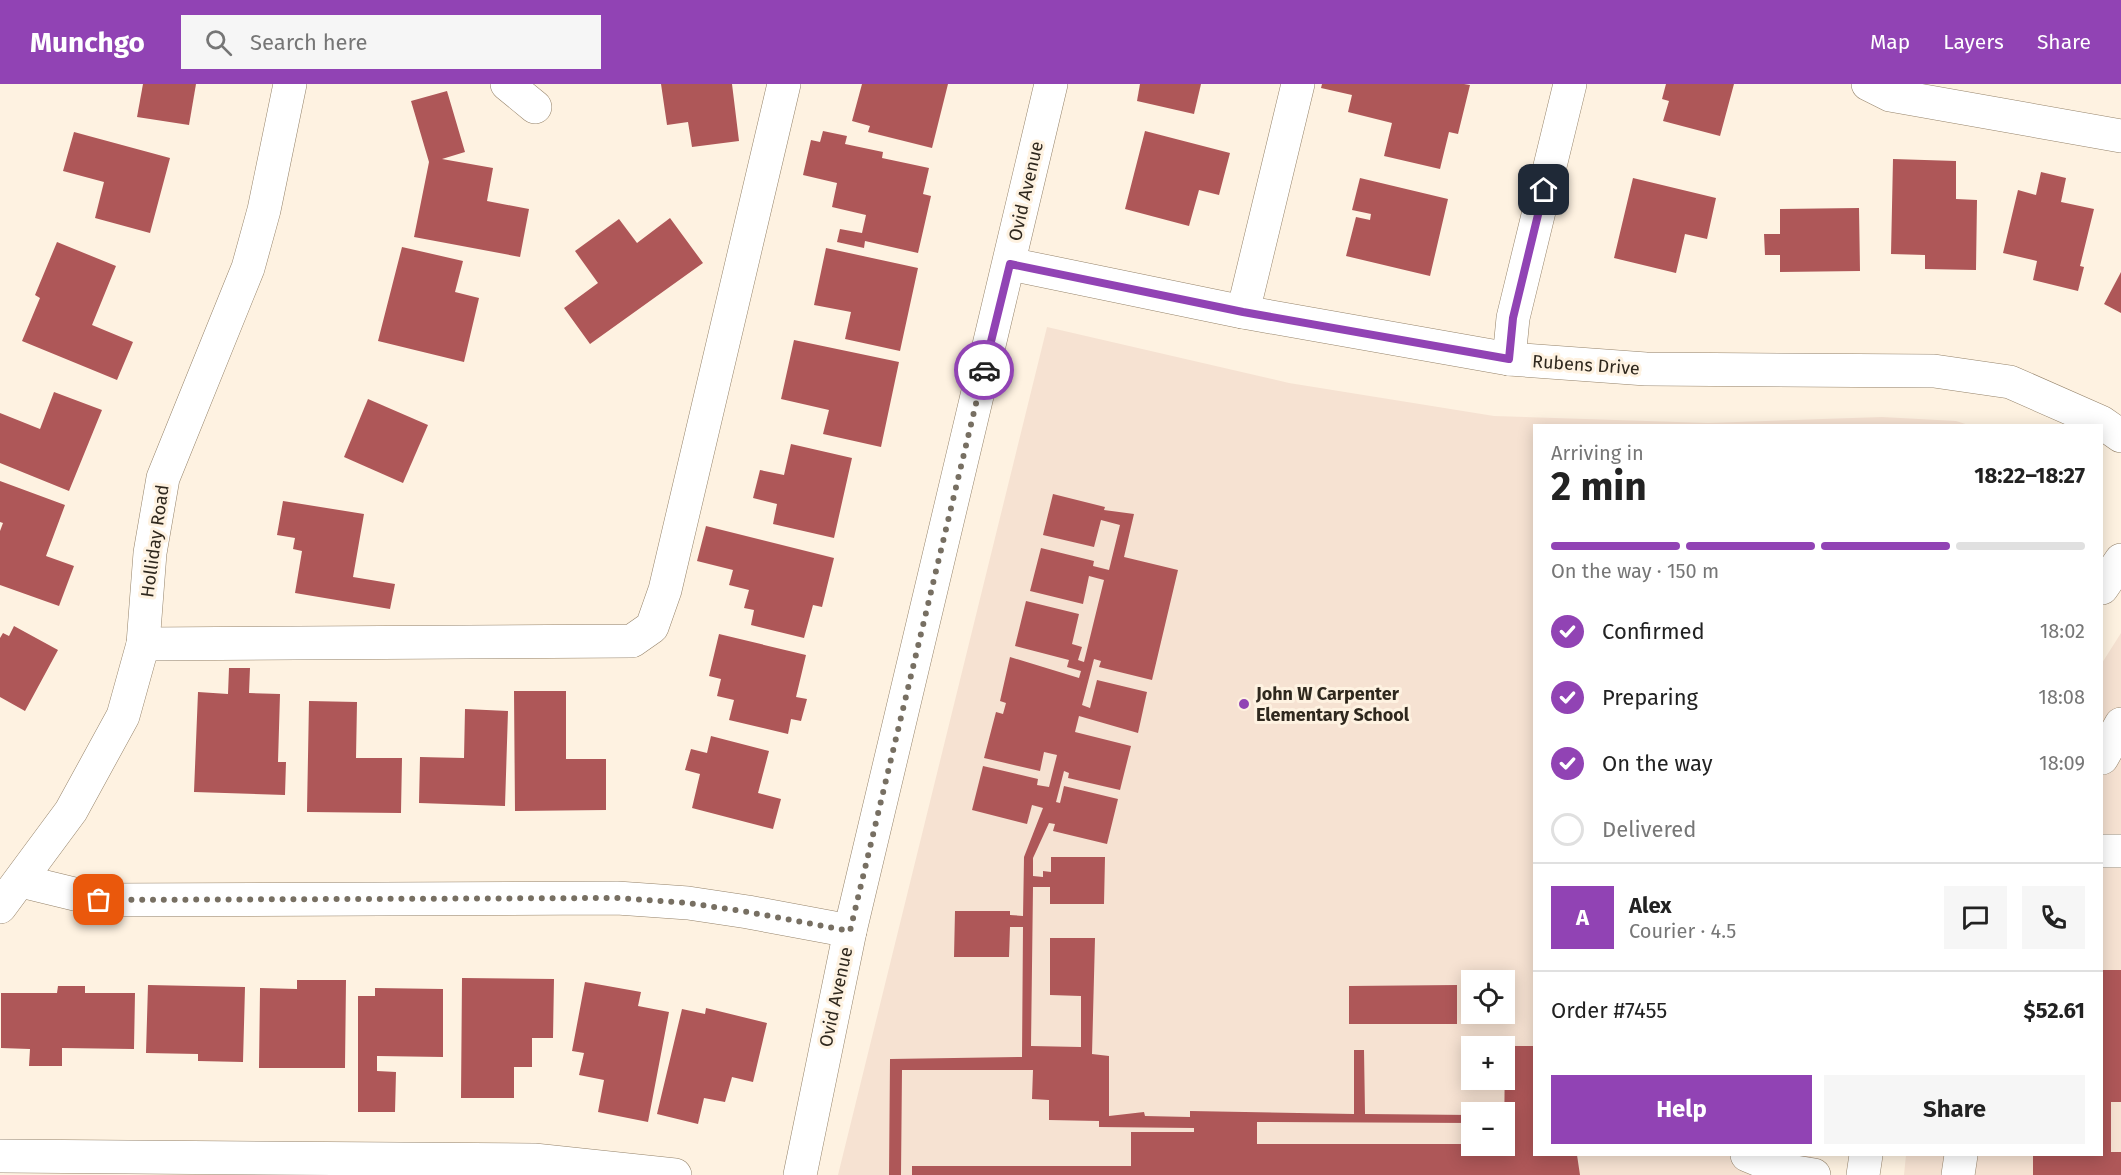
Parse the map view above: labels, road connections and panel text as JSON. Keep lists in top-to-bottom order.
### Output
{
  "streets": {
    "street": ["Ovid Avenue", "Rubens Drive", "Holliday Road"]
  },
  "crossings": [
    ["Ovid Avenue", "Rubens Drive"]
  ],
  "places": ["John W Carpenter Elementary School"],
  "page": {
    "header": "Munchgo",
    "search": "Search here",
    "nav": ["Map", "Layers", "Share"],
    "heading": ["2 min", "Arriving in", "18:22–18:27"],
    "panel": [
      "Alex",
      "Courier · 4.5",
      "Order #7455",
      "$52.61"
    ],
    "bar": "On the way · 150 m",
    "list": [
      ["Confirmed", "18:02"],
      ["Preparing", "18:08"],
      ["On the way", "18:09"],
      "Delivered"
    ],
    "round": "A",
    "map_buttons": ["+", "−"],
    "buttons": ["Help", "Share"]
  }
}
